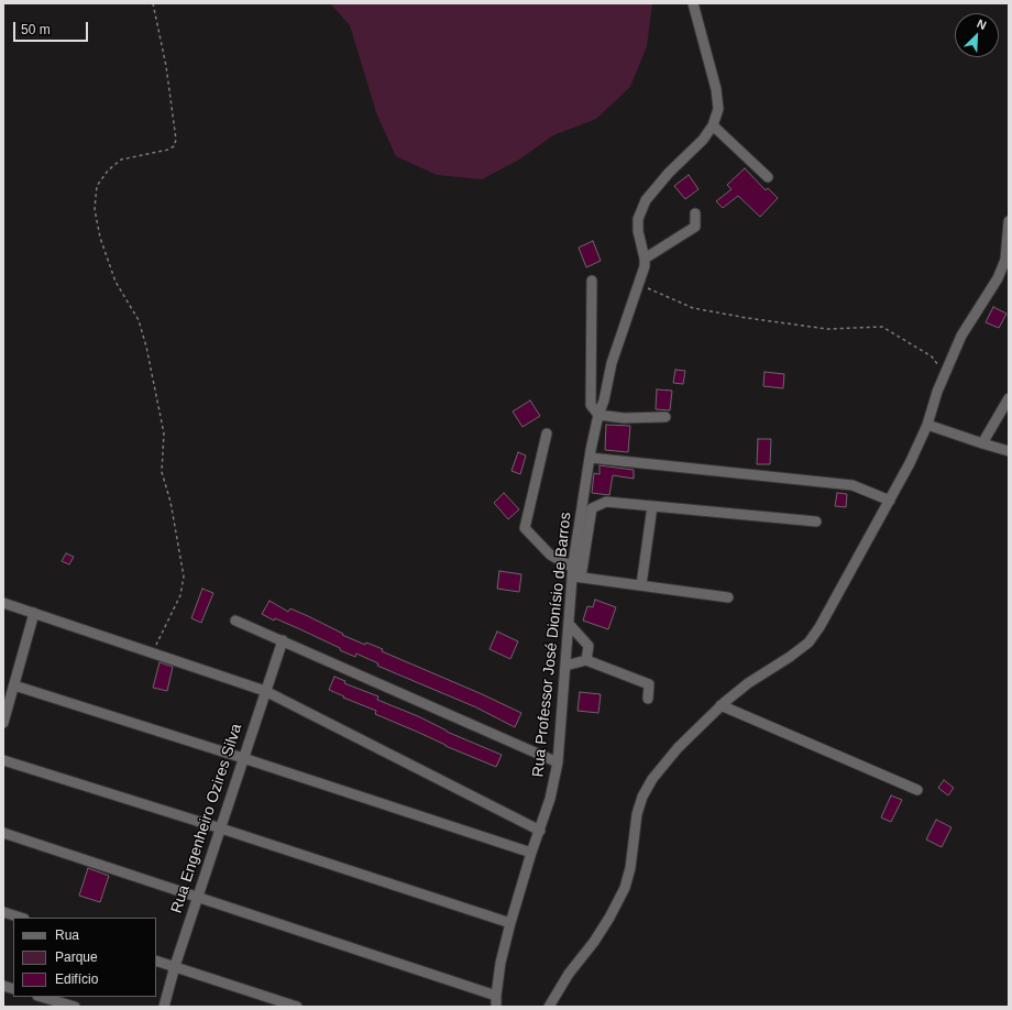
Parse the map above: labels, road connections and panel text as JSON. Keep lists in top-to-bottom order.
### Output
{
  "streets": {
    "street": ["Rua Professor José Dionísio de Barros", "Rua Engenheiro Ozires Silva"]
  },
  "legend": ["Rua", "Parque", "Edifício"],
  "scale_bar": "50 m",
  "north": "top right"
}
